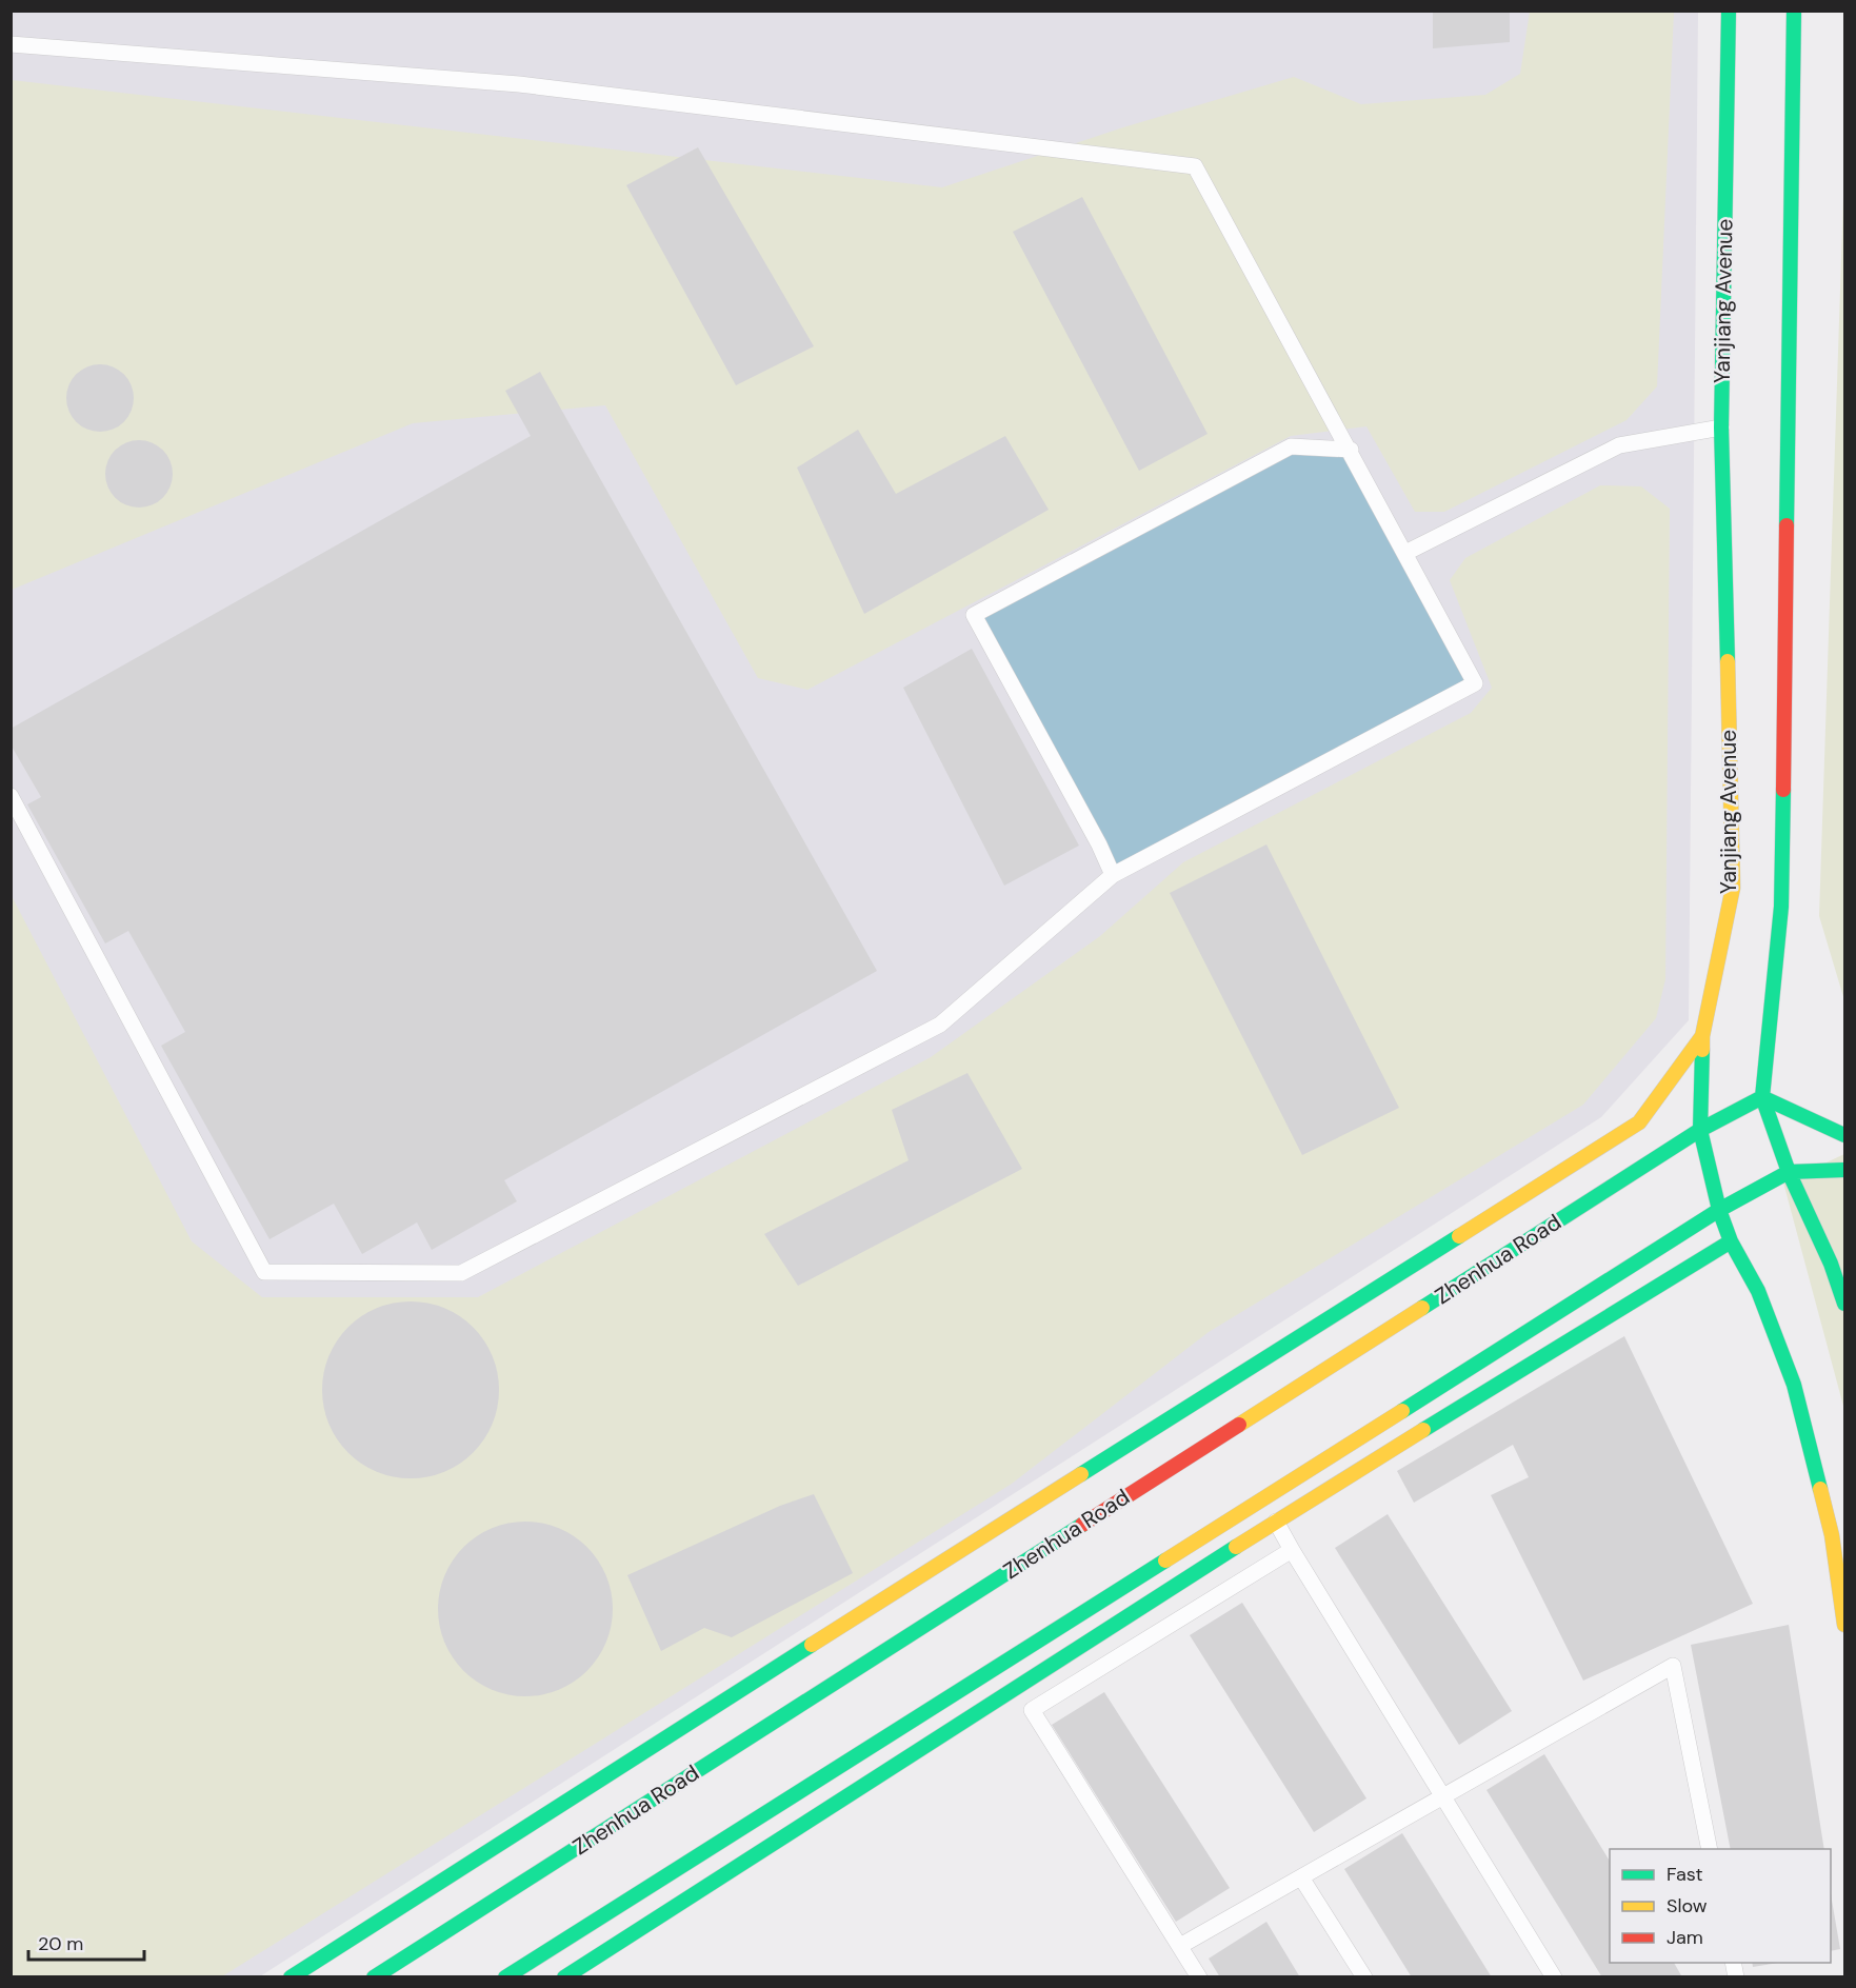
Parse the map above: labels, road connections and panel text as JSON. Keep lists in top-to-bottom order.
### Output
{
  "streets": {
    "main road": ["Yanjiang Avenue", "Zhenhua Road"]
  },
  "crossings": [
    ["Yanjiang Avenue", "Zhenhua Road"]
  ],
  "legend": ["Fast", "Slow", "Jam"],
  "scale_bar": "20 m"
}
